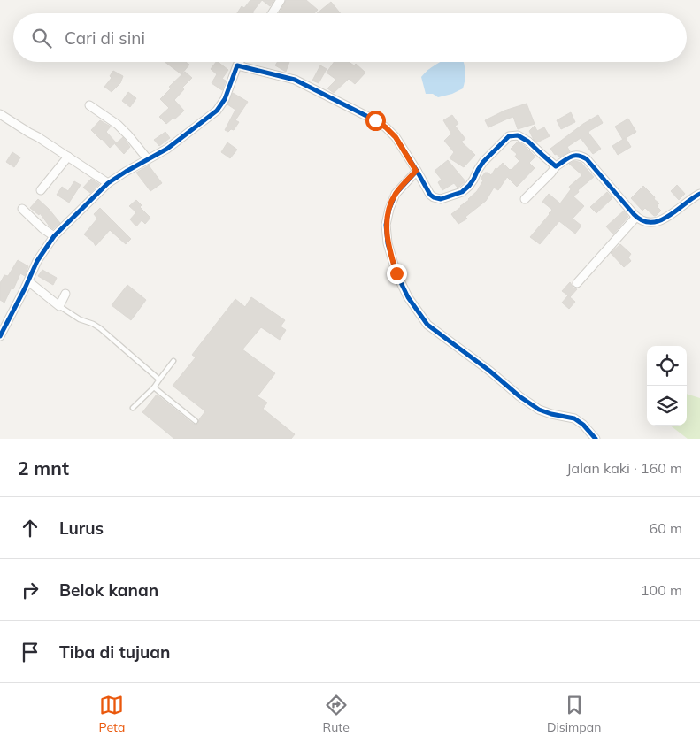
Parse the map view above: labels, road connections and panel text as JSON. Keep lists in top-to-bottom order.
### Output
{
  "page": {
    "search": "Cari di sini",
    "heading": ["2 mnt", "Jalan kaki · 160 m"],
    "list": [
      ["Lurus", "60 m"],
      ["Belok kanan", "100 m"],
      "Tiba di tujuan"
    ],
    "nav": ["Peta", "Rute", "Disimpan"]
  }
}
